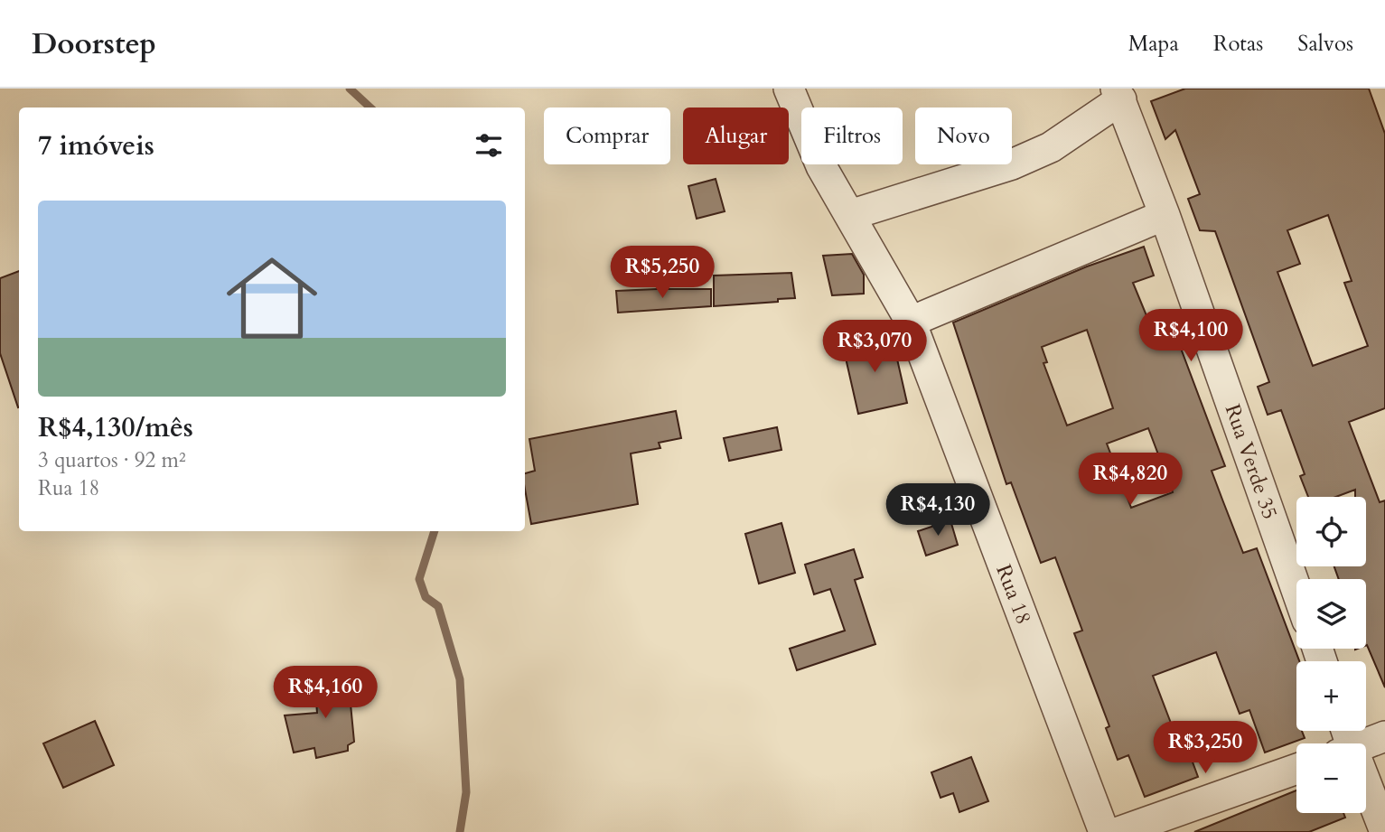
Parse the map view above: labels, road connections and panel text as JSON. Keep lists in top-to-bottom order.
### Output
{
  "streets": {
    "street": ["Rua Verde 35", "Rua 18"]
  },
  "page": {
    "header": "Doorstep",
    "nav": ["Mapa", "Rotas", "Salvos"],
    "chip": [
      "Comprar",
      "Alugar",
      "Filtros",
      "Novo"
    ],
    "heading": "7 imóveis",
    "list": [
      {
        "name": "R$4,130/mês",
        "note": "3 quartos · 92 m² · Rua 18"
      }
    ],
    "price": [
      "R$5,250",
      "R$4,100",
      "R$3,070",
      "R$4,820",
      "R$4,130",
      "R$4,160",
      "R$3,250"
    ],
    "map_buttons": ["+", "−"]
  }
}
